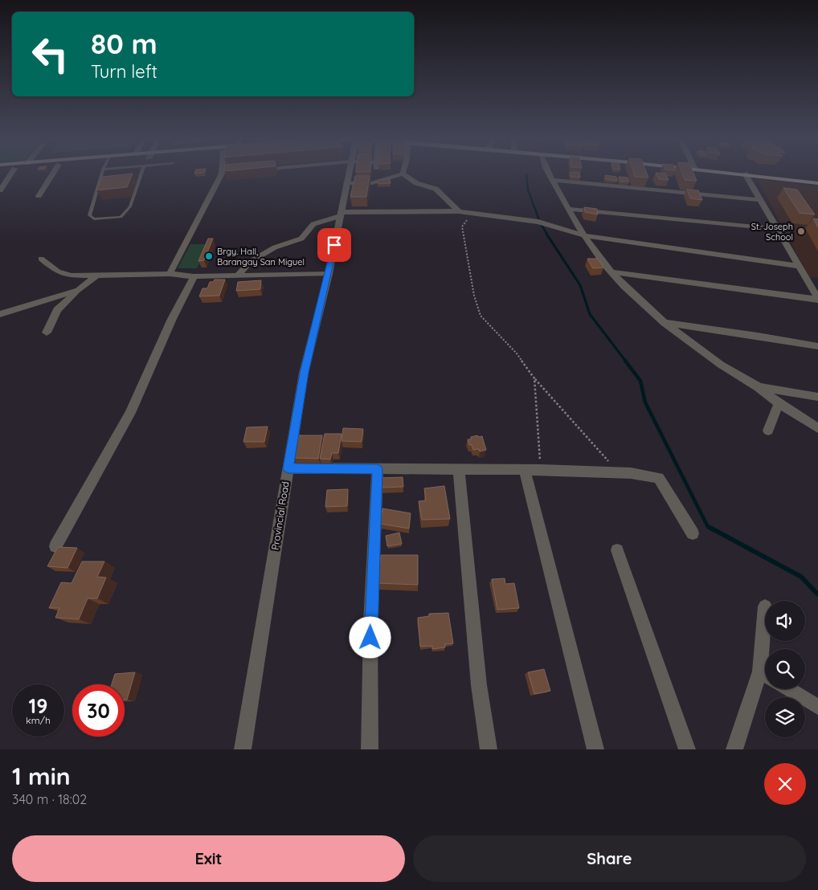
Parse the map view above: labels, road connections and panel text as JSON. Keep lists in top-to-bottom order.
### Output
{
  "streets": {
    "street": ["Provincial Road"]
  },
  "places": ["St. Joseph School", "Brgy. Hall, Barangay San Miguel"],
  "page": {
    "turn": ["80 m", "Turn left"],
    "speed": "19 km/h",
    "limit": "30",
    "heading": ["1 min", "340 m · 18:02"],
    "buttons": ["Exit", "Share"]
  }
}
